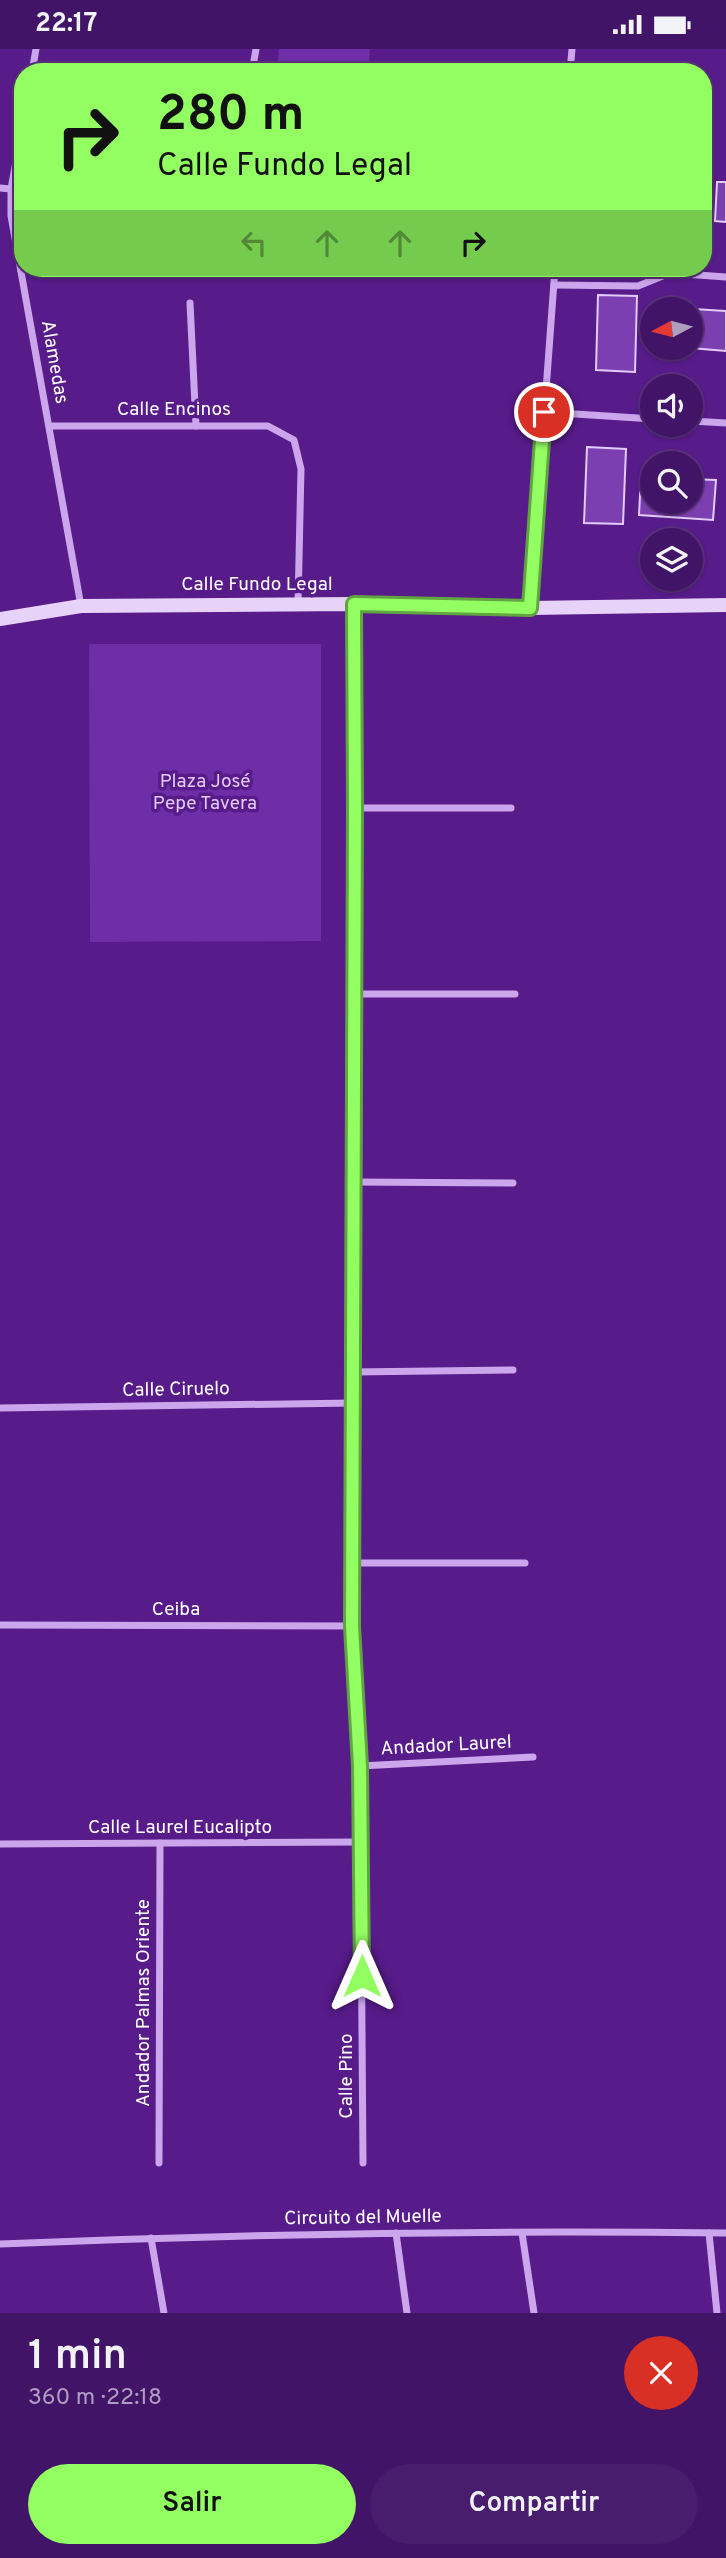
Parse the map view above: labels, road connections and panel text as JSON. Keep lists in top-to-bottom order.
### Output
{
  "streets": {
    "street": [
      "Alamedas",
      "Calle Encinos",
      "Calle Fundo Legal",
      "Calle Ciruelo",
      "Ceiba",
      "Andador Laurel",
      "Calle Laurel Eucalipto",
      "Andador Palmas Oriente",
      "Calle Pino",
      "Circuito del Muelle"
    ]
  },
  "crossings": [
    ["Alamedas", "Calle Encinos"],
    ["Alamedas", "Calle Fundo Legal"],
    ["Calle Encinos", "Calle Fundo Legal"],
    ["Calle Fundo Legal", "Calle Pino"],
    ["Calle Ciruelo", "Calle Pino"],
    ["Ceiba", "Calle Pino"],
    ["Andador Laurel", "Calle Pino"],
    ["Calle Laurel Eucalipto", "Andador Palmas Oriente"],
    ["Calle Laurel Eucalipto", "Calle Pino"]
  ],
  "parks": ["Plaza José Pepe Tavera"],
  "north": "left",
  "page": {
    "status": "22:17",
    "turn": ["280 m", "Calle Fundo Legal"],
    "heading": ["1 min", "360 m · 22:18"],
    "buttons": ["Salir", "Compartir"]
  }
}
